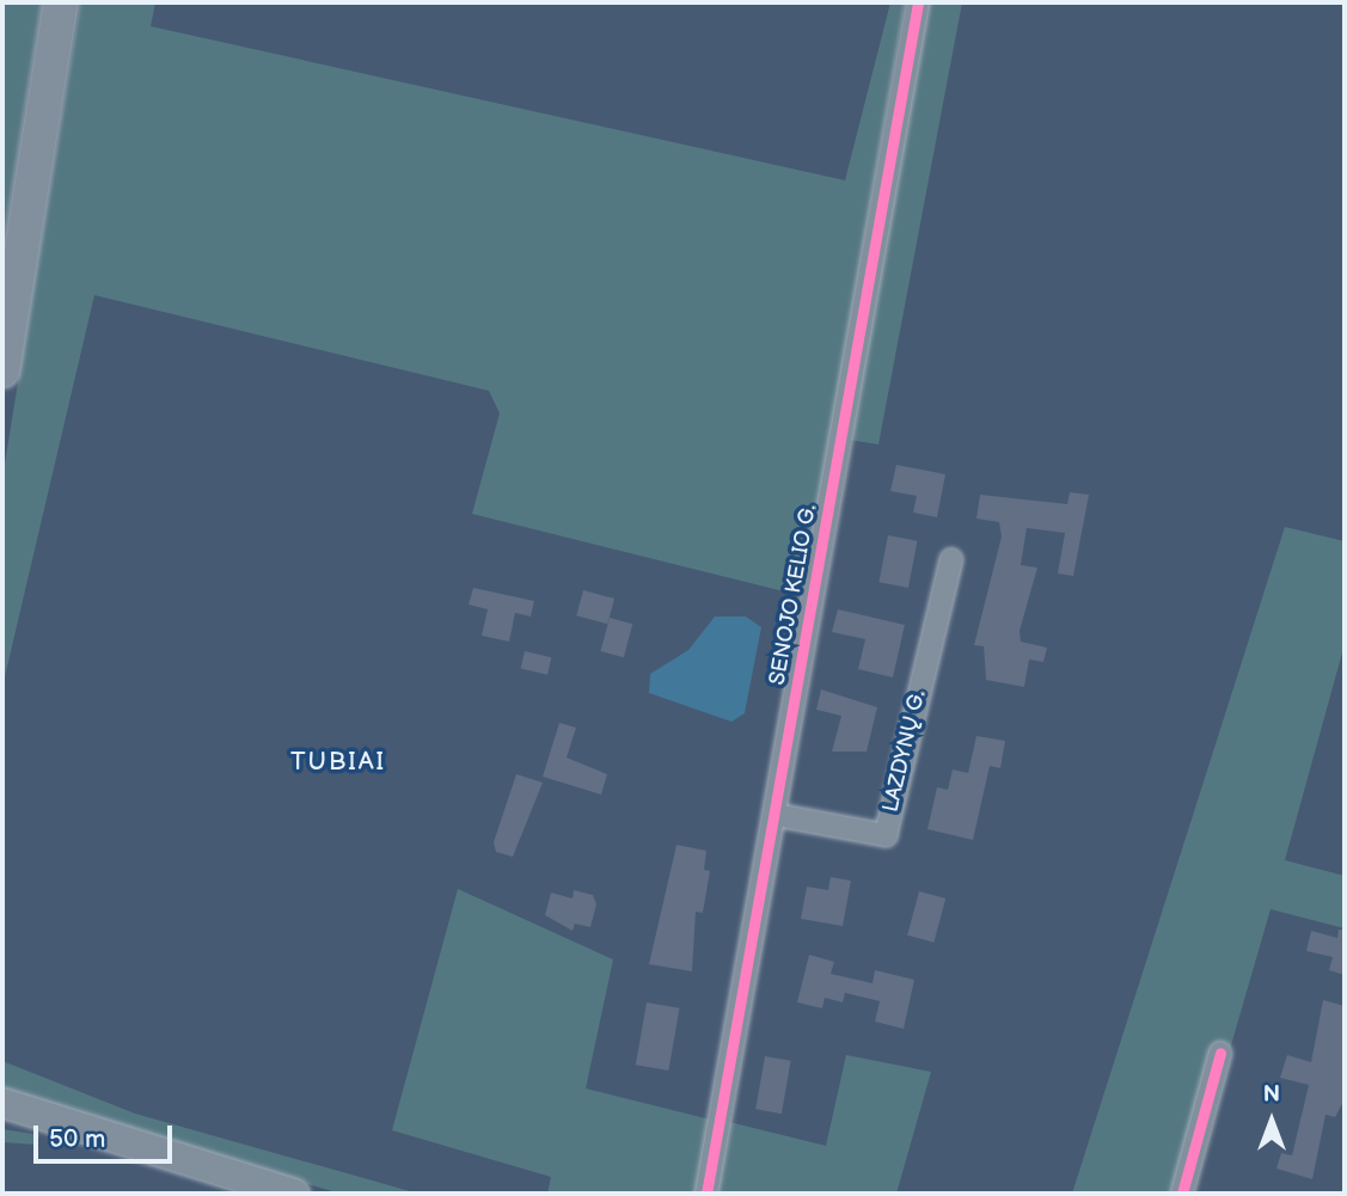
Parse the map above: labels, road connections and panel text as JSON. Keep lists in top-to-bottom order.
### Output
{
  "streets": {
    "street": ["SENOJO KELIO G.", "LAZDYNŲ G."]
  },
  "crossings": [
    ["SENOJO KELIO G.", "LAZDYNŲ G."]
  ],
  "districts": ["TUBIAI"],
  "scale_bar": "50 m",
  "north": "top"
}
